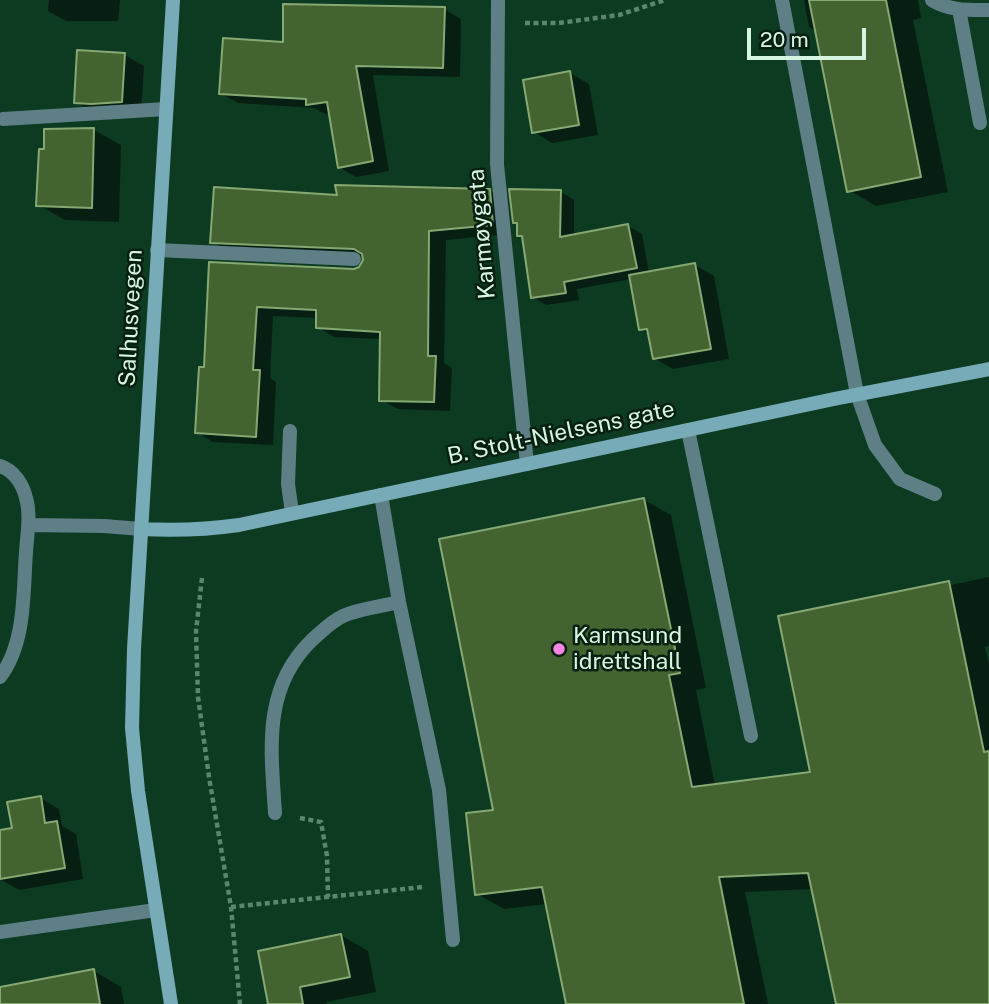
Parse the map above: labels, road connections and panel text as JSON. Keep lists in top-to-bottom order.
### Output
{
  "streets": {
    "main road": ["Salhusvegen", "B. Stolt-Nielsens gate"],
    "street": ["Karmøygata"]
  },
  "crossings": [
    ["Karmøygata", "B. Stolt-Nielsens gate"],
    ["Salhusvegen", "B. Stolt-Nielsens gate"]
  ],
  "places": ["Karmsund idrettshall"],
  "scale_bar": "20 m"
}
